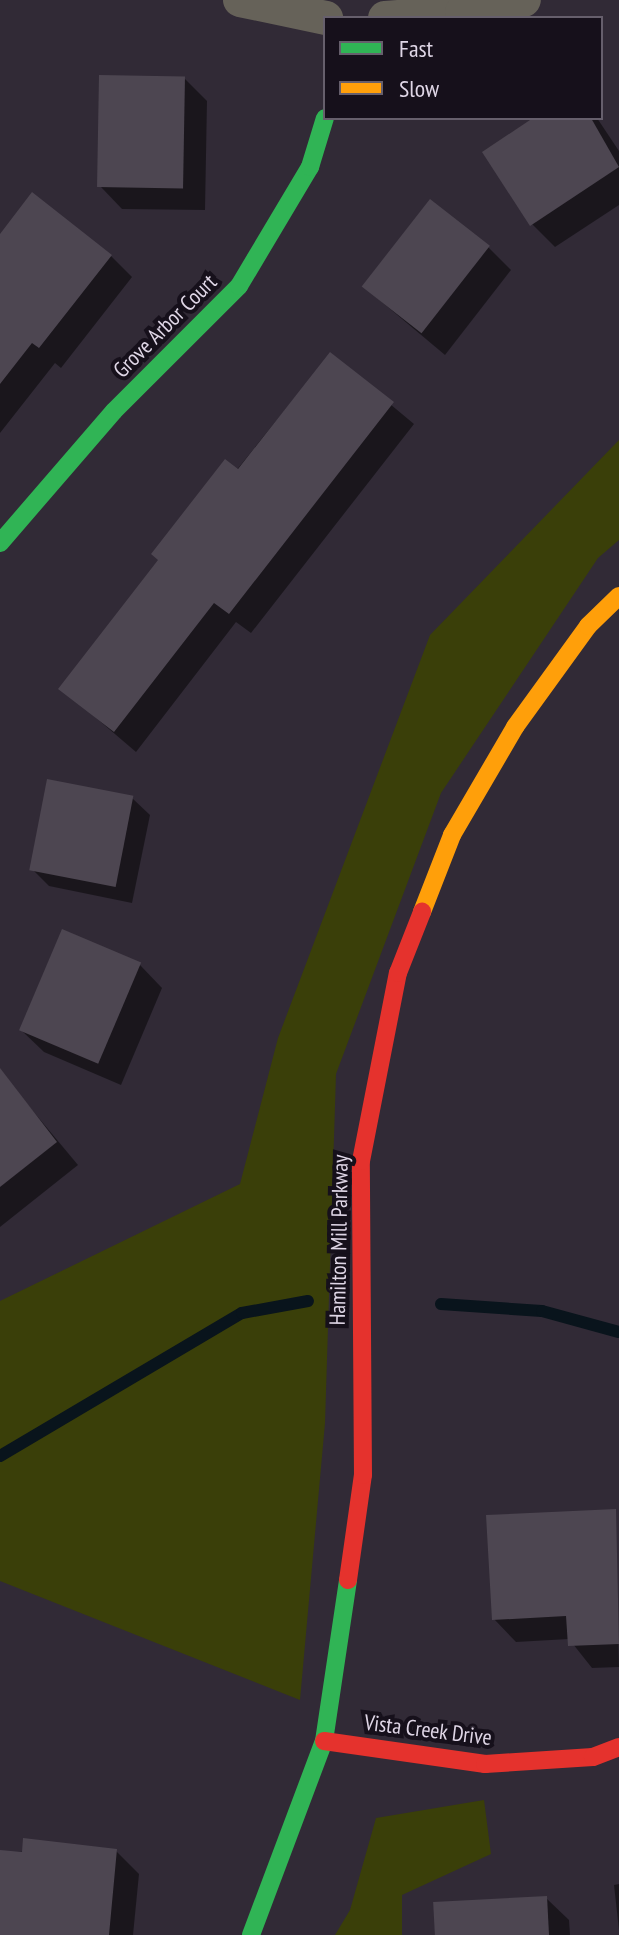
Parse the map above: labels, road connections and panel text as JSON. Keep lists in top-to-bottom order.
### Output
{
  "streets": {
    "street": ["Grove Arbor Court", "Hamilton Mill Parkway", "Vista Creek Drive"]
  },
  "crossings": [
    ["Hamilton Mill Parkway", "Vista Creek Drive"]
  ],
  "legend": ["Fast", "Slow"]
}
